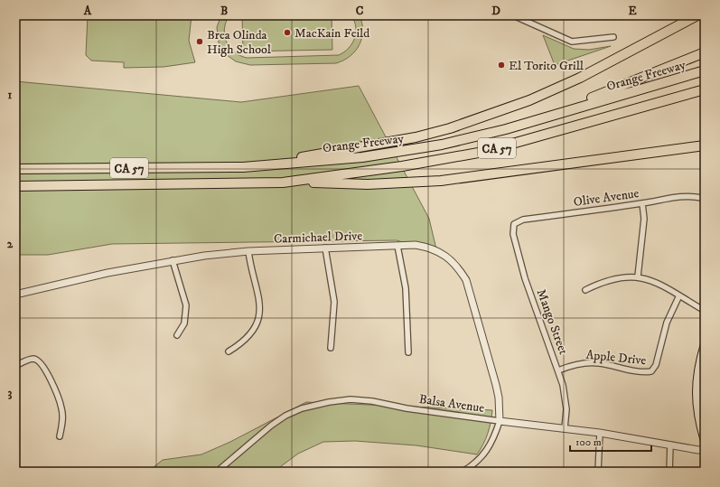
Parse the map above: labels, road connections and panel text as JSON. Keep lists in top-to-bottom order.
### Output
{
  "streets": {
    "highway": ["Orange Freeway", "CA 57"],
    "street": [
      "Olive Avenue",
      "Carmichael Drive",
      "Mango Street",
      "Apple Drive",
      "Balsa Avenue"
    ]
  },
  "crossings": [
    ["Olive Avenue", "Mango Street"],
    ["Carmichael Drive", "Balsa Avenue"],
    ["Mango Street", "Apple Drive"],
    ["Mango Street", "Balsa Avenue"]
  ],
  "places": ["MacKain Feild", "Brea Olinda High School", "El Torito Grill"],
  "scale_bar": "100 m",
  "grid": {
    "columns": [
      "A",
      "B",
      "C",
      "D",
      "E"
    ],
    "rows": ["1", "2", "3"]
  }
}
